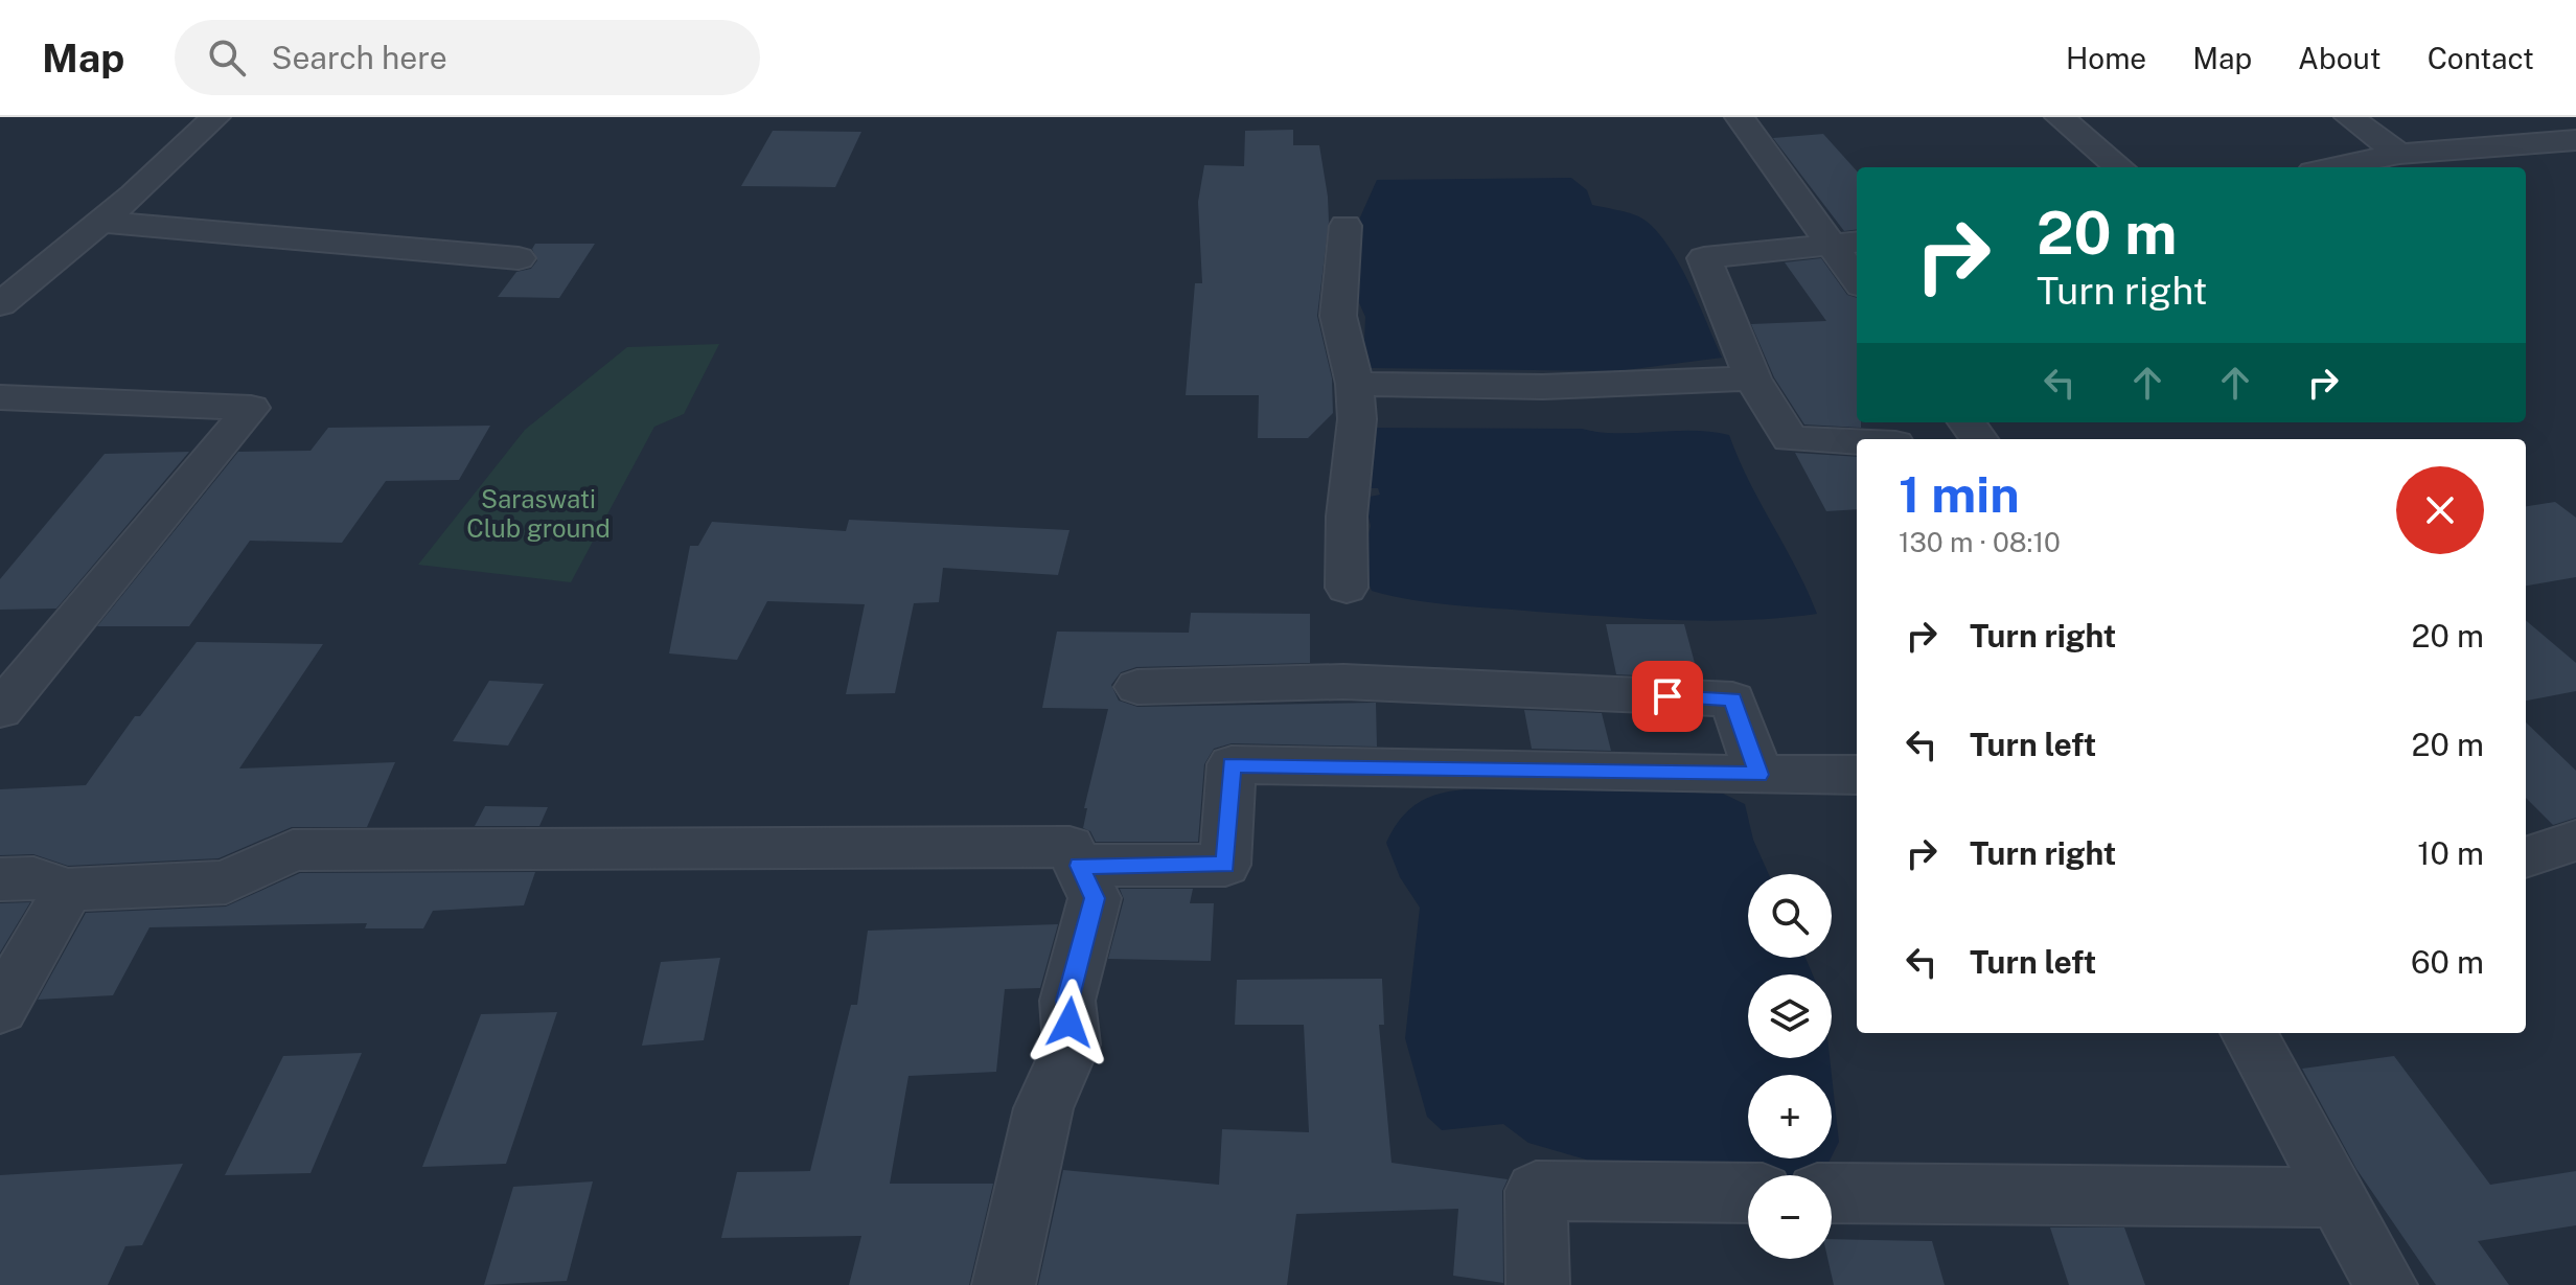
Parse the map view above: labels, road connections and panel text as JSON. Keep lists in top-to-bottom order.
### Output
{
  "parks": ["Saraswati Club ground"],
  "page": {
    "header": "Map",
    "search": "Search here",
    "nav": [
      "Home",
      "Map",
      "About",
      "Contact"
    ],
    "turn": ["20 m", "Turn right"],
    "heading": ["1 min", "130 m · 08:10"],
    "list": [
      {
        "name": "Turn right",
        "value": "20 m"
      },
      {
        "name": "Turn left",
        "value": "20 m"
      },
      {
        "name": "Turn right",
        "value": "10 m"
      },
      {
        "name": "Turn left",
        "value": "60 m"
      }
    ],
    "map_buttons": ["+", "−"]
  }
}
